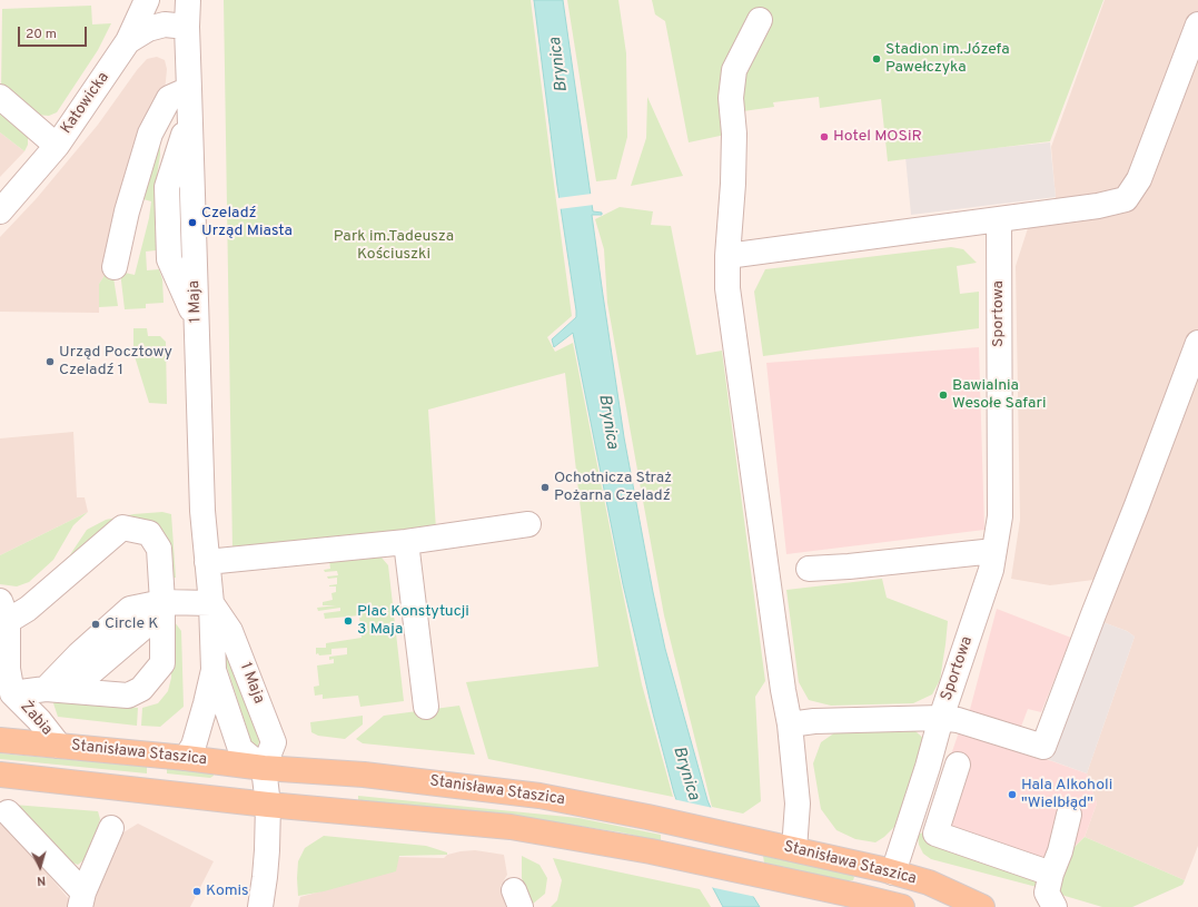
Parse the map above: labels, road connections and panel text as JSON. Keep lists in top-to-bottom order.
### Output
{
  "streets": {
    "main road": ["Stanisława Staszica"],
    "street": [
      "Katowicka",
      "1 Maja",
      "Sportowa",
      "Żabia"
    ]
  },
  "crossings": [
    ["Katowicka", "1 Maja"],
    ["1 Maja", "Stanisława Staszica"],
    ["Sportowa", "Stanisława Staszica"],
    ["Żabia", "Stanisława Staszica"]
  ],
  "water": ["Brynica"],
  "parks": ["Park im.Tadeusza Kościuszki"],
  "places": [
    "Stadion im.Józefa Pawełczyka",
    "Hotel MOSiR",
    "Czeladź Urząd Miasta",
    "Urząd Pocztowy Czeladź 1",
    "Bawialnia Wesołe Safari",
    "Ochotnicza Straż Pożarna Czeladź",
    "Plac Konstytucji 3 Maja",
    "Circle K",
    "Hala Alkoholi \"Wielbłąd\"",
    "Komis"
  ],
  "scale_bar": "20 m",
  "north": "bottom"
}
